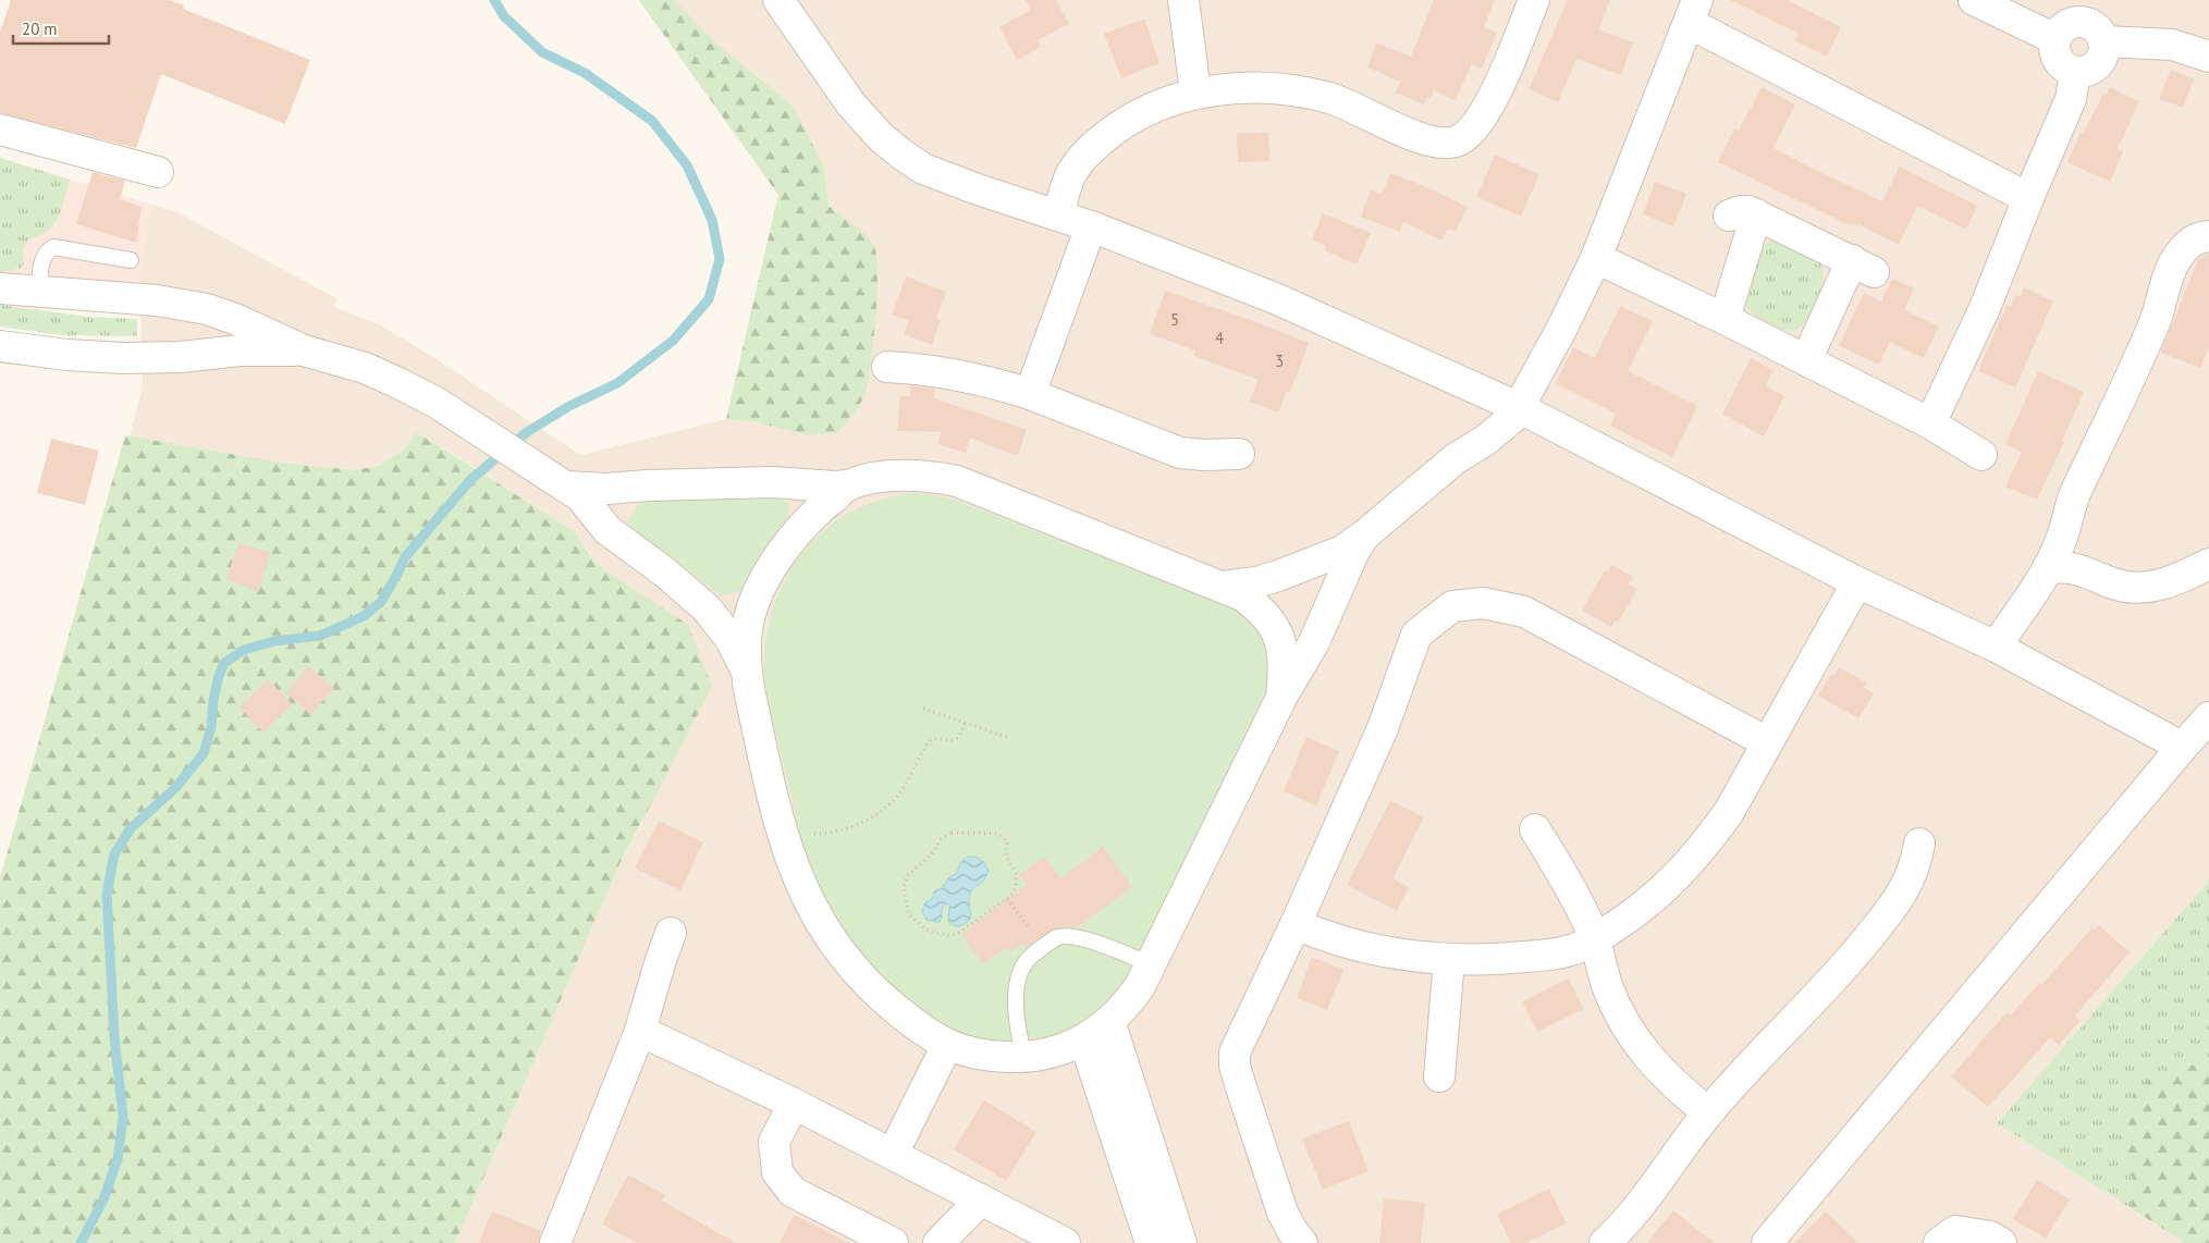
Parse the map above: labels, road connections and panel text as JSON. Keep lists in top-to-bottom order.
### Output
{
  "house_numbers": ["5", "4", "3"],
  "scale_bar": "20 m"
}
